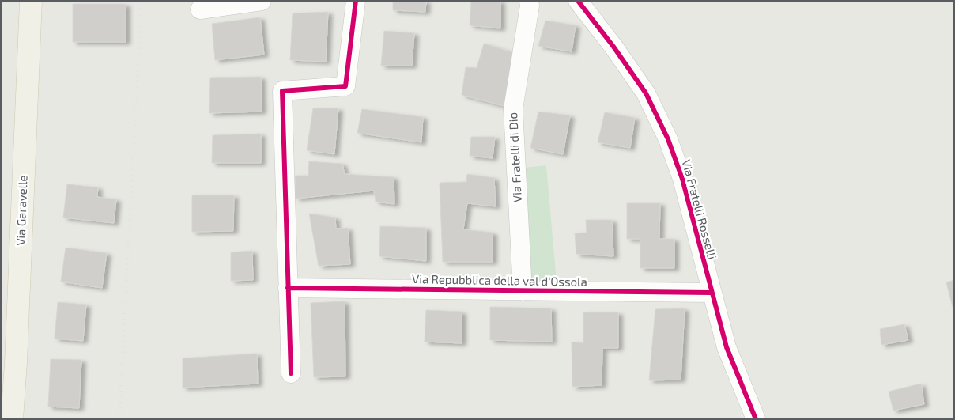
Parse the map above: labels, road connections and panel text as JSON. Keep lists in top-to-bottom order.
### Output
{
  "streets": {
    "main road": ["Via Garavelle"],
    "street": ["Via Fratelli di Dio", "Via Fratelli Rosselli", "Via Repubblica della val d'Ossola"]
  },
  "crossings": [
    ["Via Fratelli di Dio", "Via Repubblica della val d'Ossola"],
    ["Via Fratelli Rosselli", "Via Repubblica della val d'Ossola"]
  ]
}
